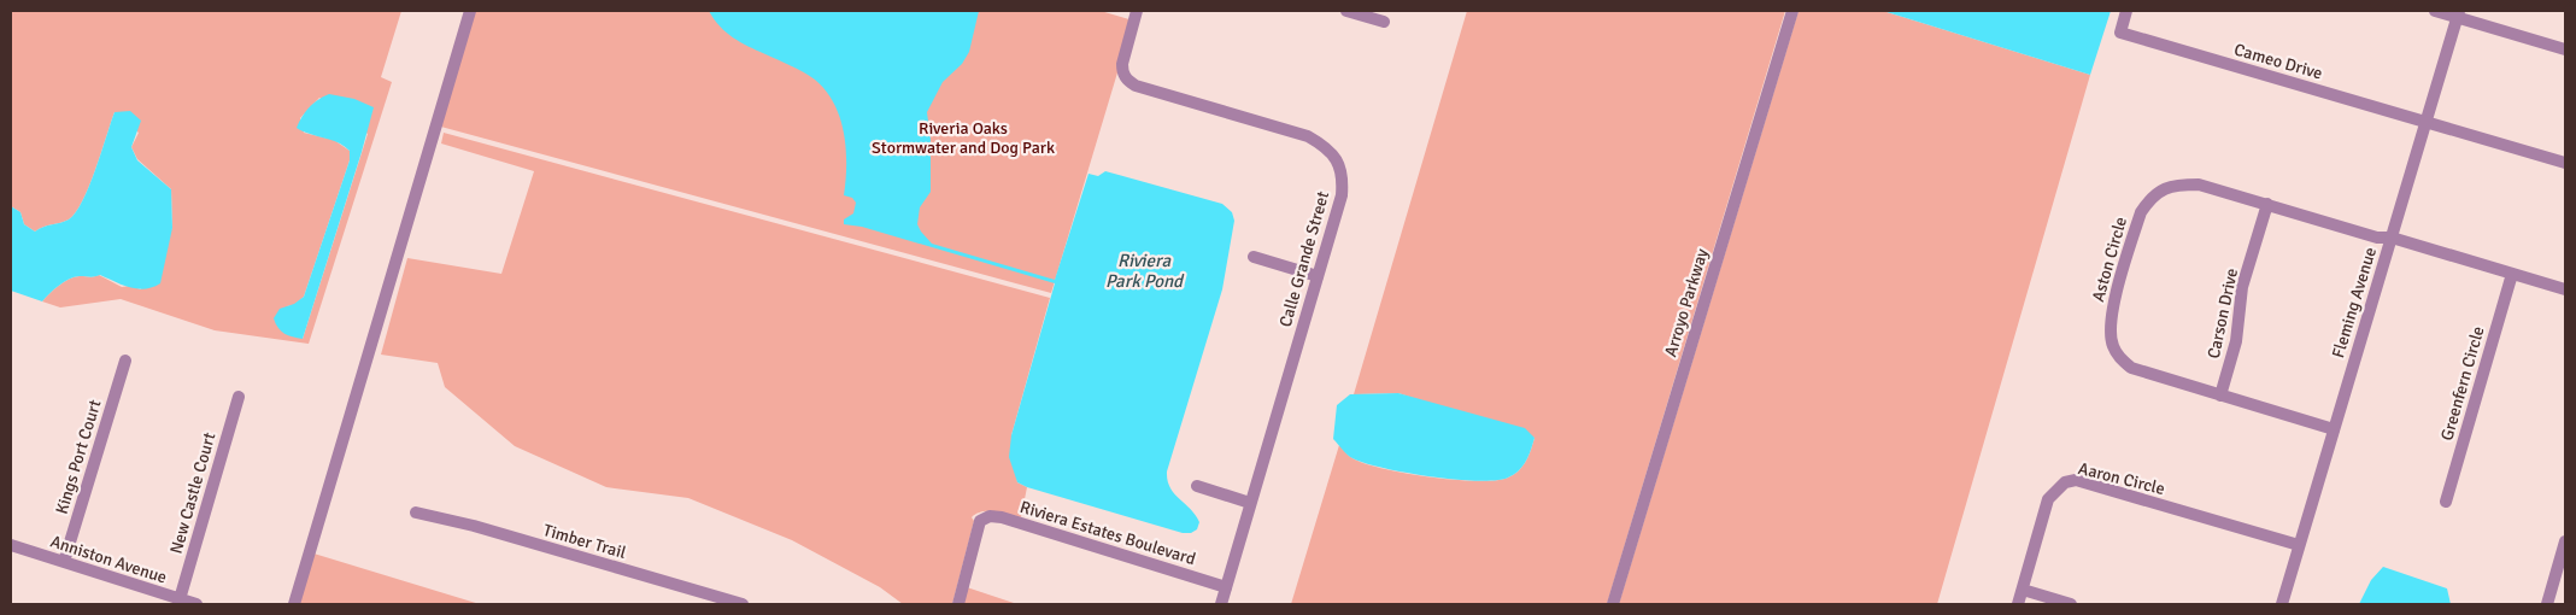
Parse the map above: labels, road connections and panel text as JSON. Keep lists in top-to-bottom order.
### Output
{
  "streets": {
    "street": [
      "Cameo Drive",
      "Calle Grande Street",
      "Aston Circle",
      "Arroyo Parkway",
      "Fleming Avenue",
      "Carson Drive",
      "Greenfern Circle",
      "Kings Port Court",
      "Aaron Circle",
      "New Castle Court",
      "Riviera Estates Boulevard",
      "Timber Trail",
      "Anniston Avenue"
    ]
  },
  "crossings": [
    ["Cameo Drive", "Fleming Avenue"],
    ["Calle Grande Street", "Riviera Estates Boulevard"],
    ["Aston Circle", "Fleming Avenue"],
    ["Aston Circle", "Carson Drive"],
    ["Aston Circle", "Greenfern Circle"],
    ["Fleming Avenue", "Aaron Circle"],
    ["Kings Port Court", "Anniston Avenue"],
    ["New Castle Court", "Anniston Avenue"]
  ],
  "water": ["Riviera Park Pond"],
  "parks": ["Riveria Oaks Stormwater and Dog Park"]
}
